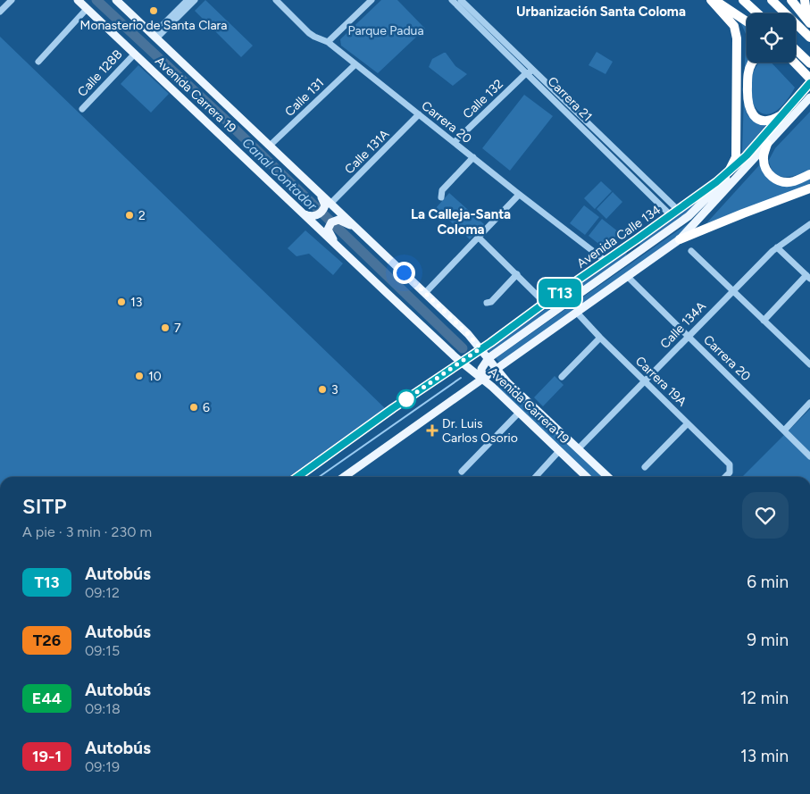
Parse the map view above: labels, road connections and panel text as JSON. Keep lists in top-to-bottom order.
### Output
{
  "streets": {
    "main road": ["Avenida Carrera 19", "Avenida Calle 134"],
    "street": [
      "Calle 128B",
      "Calle 131",
      "Calle 132",
      "Carrera 21",
      "Carrera 20",
      "Calle 131A",
      "Calle 134A",
      "Carrera 19A"
    ]
  },
  "crossings": [
    ["Calle 128B", "Avenida Carrera 19"],
    ["Avenida Carrera 19", "Calle 131"],
    ["Avenida Carrera 19", "Calle 131A"],
    ["Avenida Carrera 19", "Avenida Calle 134"],
    ["Avenida Carrera 19", "Calle 134A"],
    ["Calle 131", "Carrera 20"],
    ["Calle 132", "Carrera 21"],
    ["Calle 132", "Carrera 20"],
    ["Carrera 21", "Avenida Calle 134"],
    ["Carrera 20", "Calle 131A"],
    ["Carrera 20", "Avenida Calle 134"],
    ["Carrera 20", "Calle 134A"],
    ["Avenida Calle 134", "Carrera 19A"],
    ["Calle 134A", "Carrera 19A"]
  ],
  "districts": ["Urbanización Santa Coloma", "La Calleja-Santa Coloma"],
  "water": ["Canal Contador"],
  "parks": ["Parque Padua"],
  "places": {
    "other": [
      "Monasterio de Santa Clara",
      "2",
      "13",
      "7",
      "10",
      "3",
      "6"
    ],
    "health": ["Dr. Luis Carlos Osorio"]
  },
  "lines": ["bus line T13"],
  "page": {
    "on_map": "T13",
    "heading": ["SITP", "A pie · 3 min · 230 m"],
    "list": [
      {
        "mark": "T13",
        "name": "Autobús",
        "note": "09:12",
        "value": "6 min"
      },
      {
        "mark": "T26",
        "name": "Autobús",
        "note": "09:15",
        "value": "9 min"
      },
      {
        "mark": "E44",
        "name": "Autobús",
        "note": "09:18",
        "value": "12 min"
      },
      {
        "mark": "19-1",
        "name": "Autobús",
        "note": "09:19",
        "value": "13 min"
      }
    ]
  }
}
